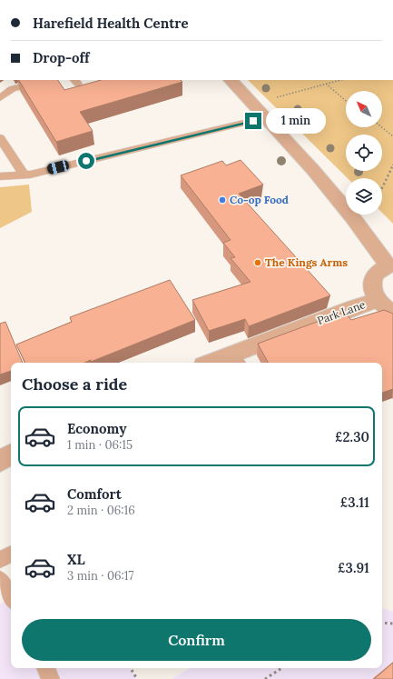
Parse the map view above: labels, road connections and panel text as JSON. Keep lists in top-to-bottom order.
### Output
{
  "streets": {
    "street": ["Park Lane"]
  },
  "places": ["Co-op Food", "The Kings Arms"],
  "north": "top left",
  "page": {
    "banner": ["Harefield Health Centre", "Drop-off"],
    "bubble": "1 min",
    "heading": "Choose a ride",
    "list": [
      {
        "name": "Economy",
        "note": "1 min · 06:15",
        "value": "£2.30"
      },
      {
        "name": "Comfort",
        "note": "2 min · 06:16",
        "value": "£3.11"
      },
      {
        "name": "XL",
        "note": "3 min · 06:17",
        "value": "£3.91"
      }
    ],
    "buttons": "Confirm"
  }
}
